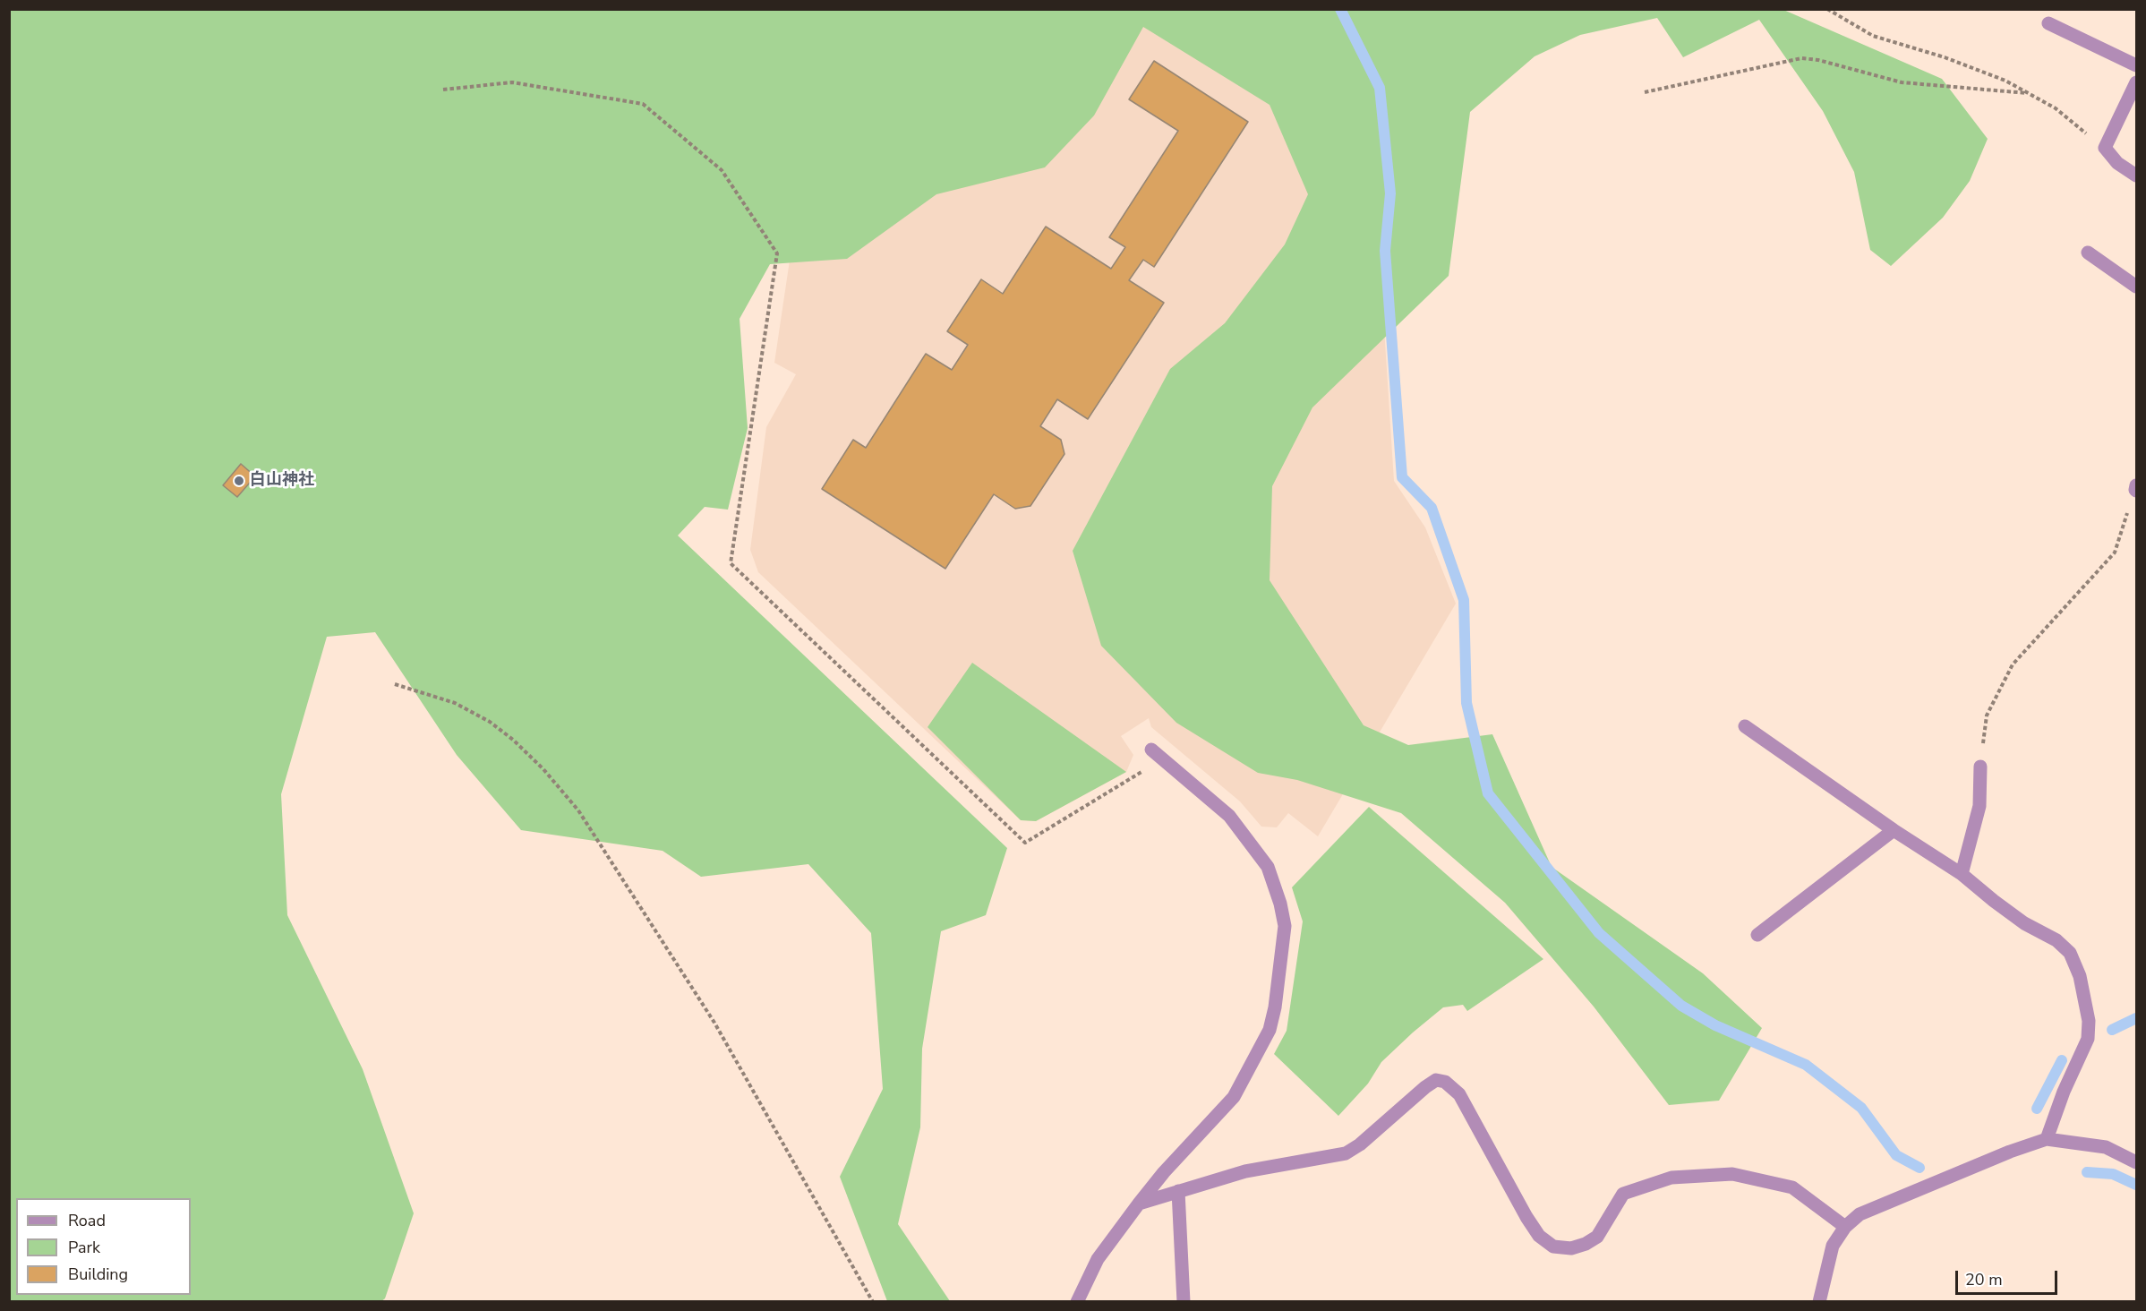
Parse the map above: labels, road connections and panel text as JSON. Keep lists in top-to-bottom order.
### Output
{
  "places": ["白山神社"],
  "legend": ["Road", "Park", "Building"],
  "scale_bar": "20 m"
}
